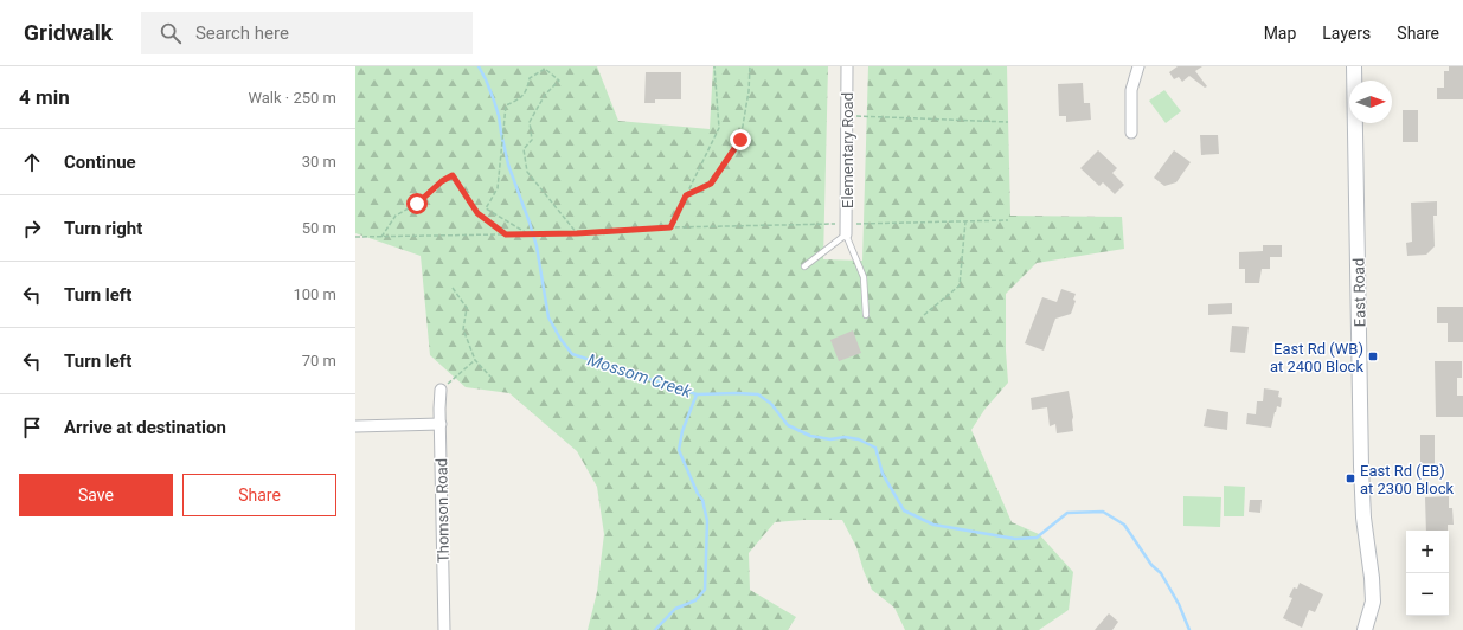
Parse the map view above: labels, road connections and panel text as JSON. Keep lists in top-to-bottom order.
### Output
{
  "streets": {
    "main road": ["East Road"],
    "street": ["Elementary Road", "Thomson Road"]
  },
  "water": ["Mossom Creek"],
  "places": {
    "transit": ["East Rd (WB) at 2400 Block", "East Rd (EB) at 2300 Block"]
  },
  "north": "right",
  "page": {
    "header": "Gridwalk",
    "search": "Search here",
    "nav": ["Map", "Layers", "Share"],
    "heading": ["4 min", "Walk · 250 m"],
    "list": [
      ["Continue", "30 m"],
      ["Turn right", "50 m"],
      ["Turn left", "100 m"],
      ["Turn left", "70 m"],
      "Arrive at destination"
    ],
    "buttons": ["Save", "Share"],
    "map_buttons": ["+", "−"]
  }
}
